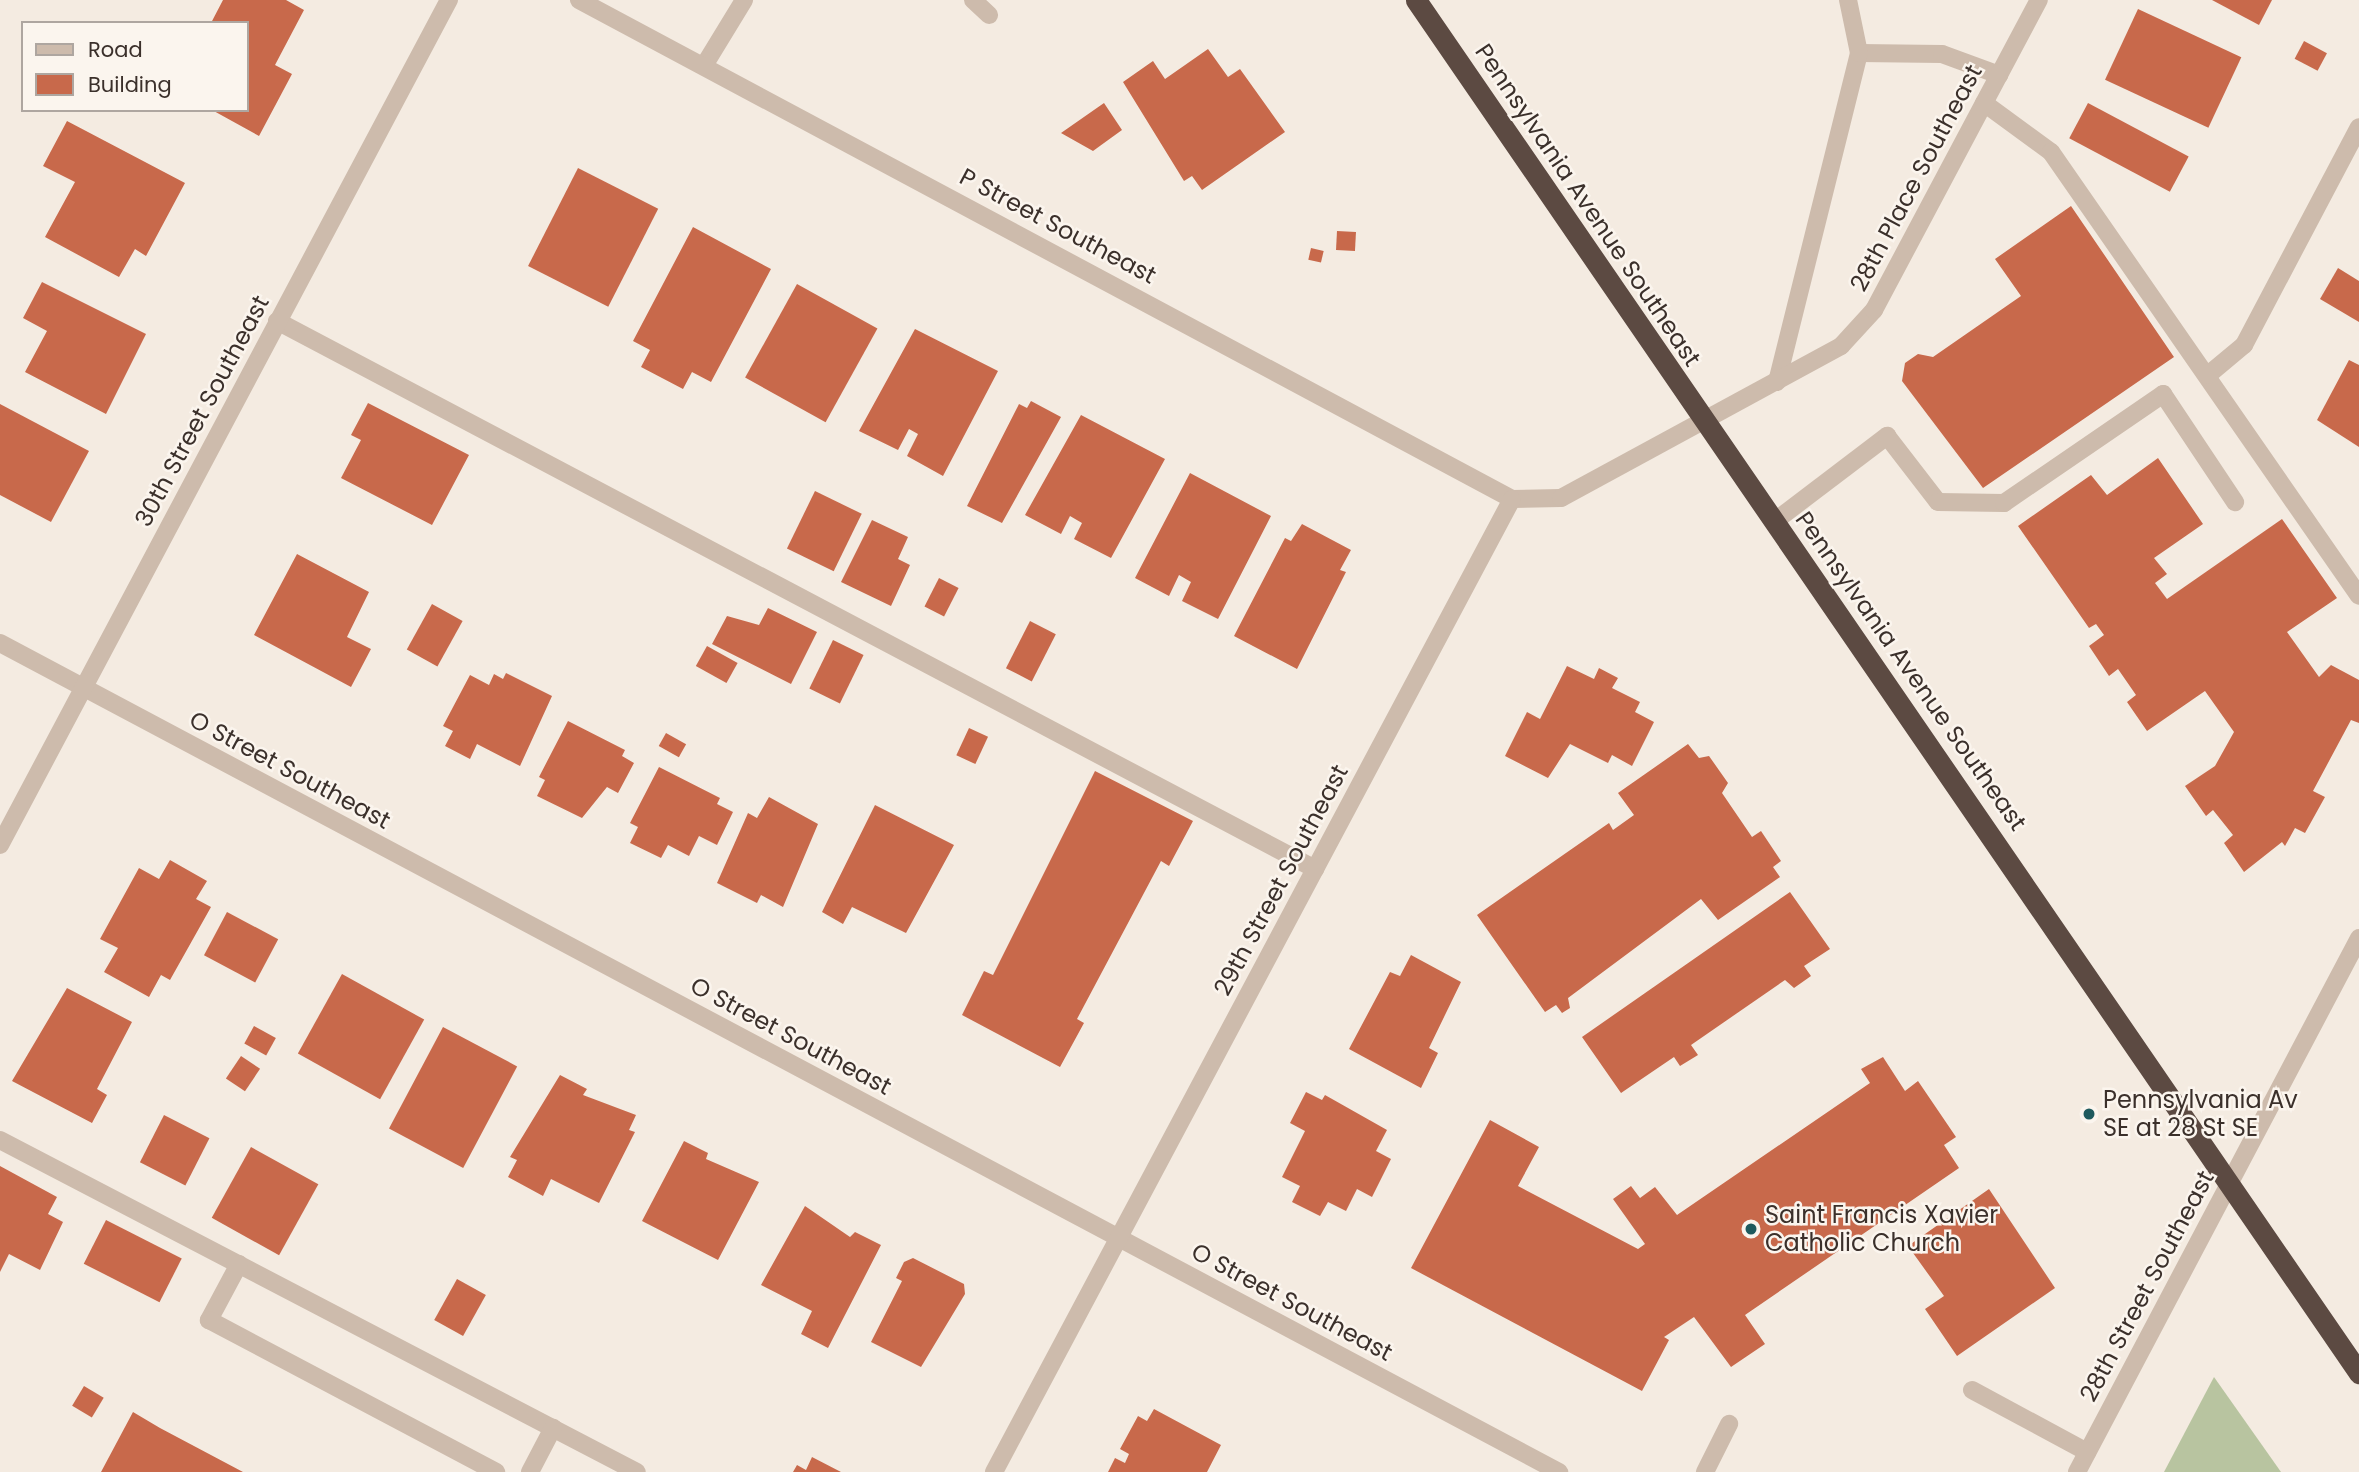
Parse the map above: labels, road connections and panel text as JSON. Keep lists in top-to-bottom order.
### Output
{
  "streets": {
    "highway": ["Pennsylvania Avenue Southeast"],
    "street": [
      "28th Place Southeast",
      "P Street Southeast",
      "30th Street Southeast",
      "O Street Southeast",
      "29th Street Southeast",
      "28th Street Southeast"
    ]
  },
  "crossings": [
    ["28th Place Southeast", "Pennsylvania Avenue Southeast"],
    ["Pennsylvania Avenue Southeast", "28th Street Southeast"],
    ["P Street Southeast", "29th Street Southeast"],
    ["30th Street Southeast", "O Street Southeast"],
    ["O Street Southeast", "29th Street Southeast"]
  ],
  "places": ["Pennsylvania Av SE at 28 St SE", "Saint Francis Xavier Catholic Church"],
  "legend": ["Road", "Building"]
}
